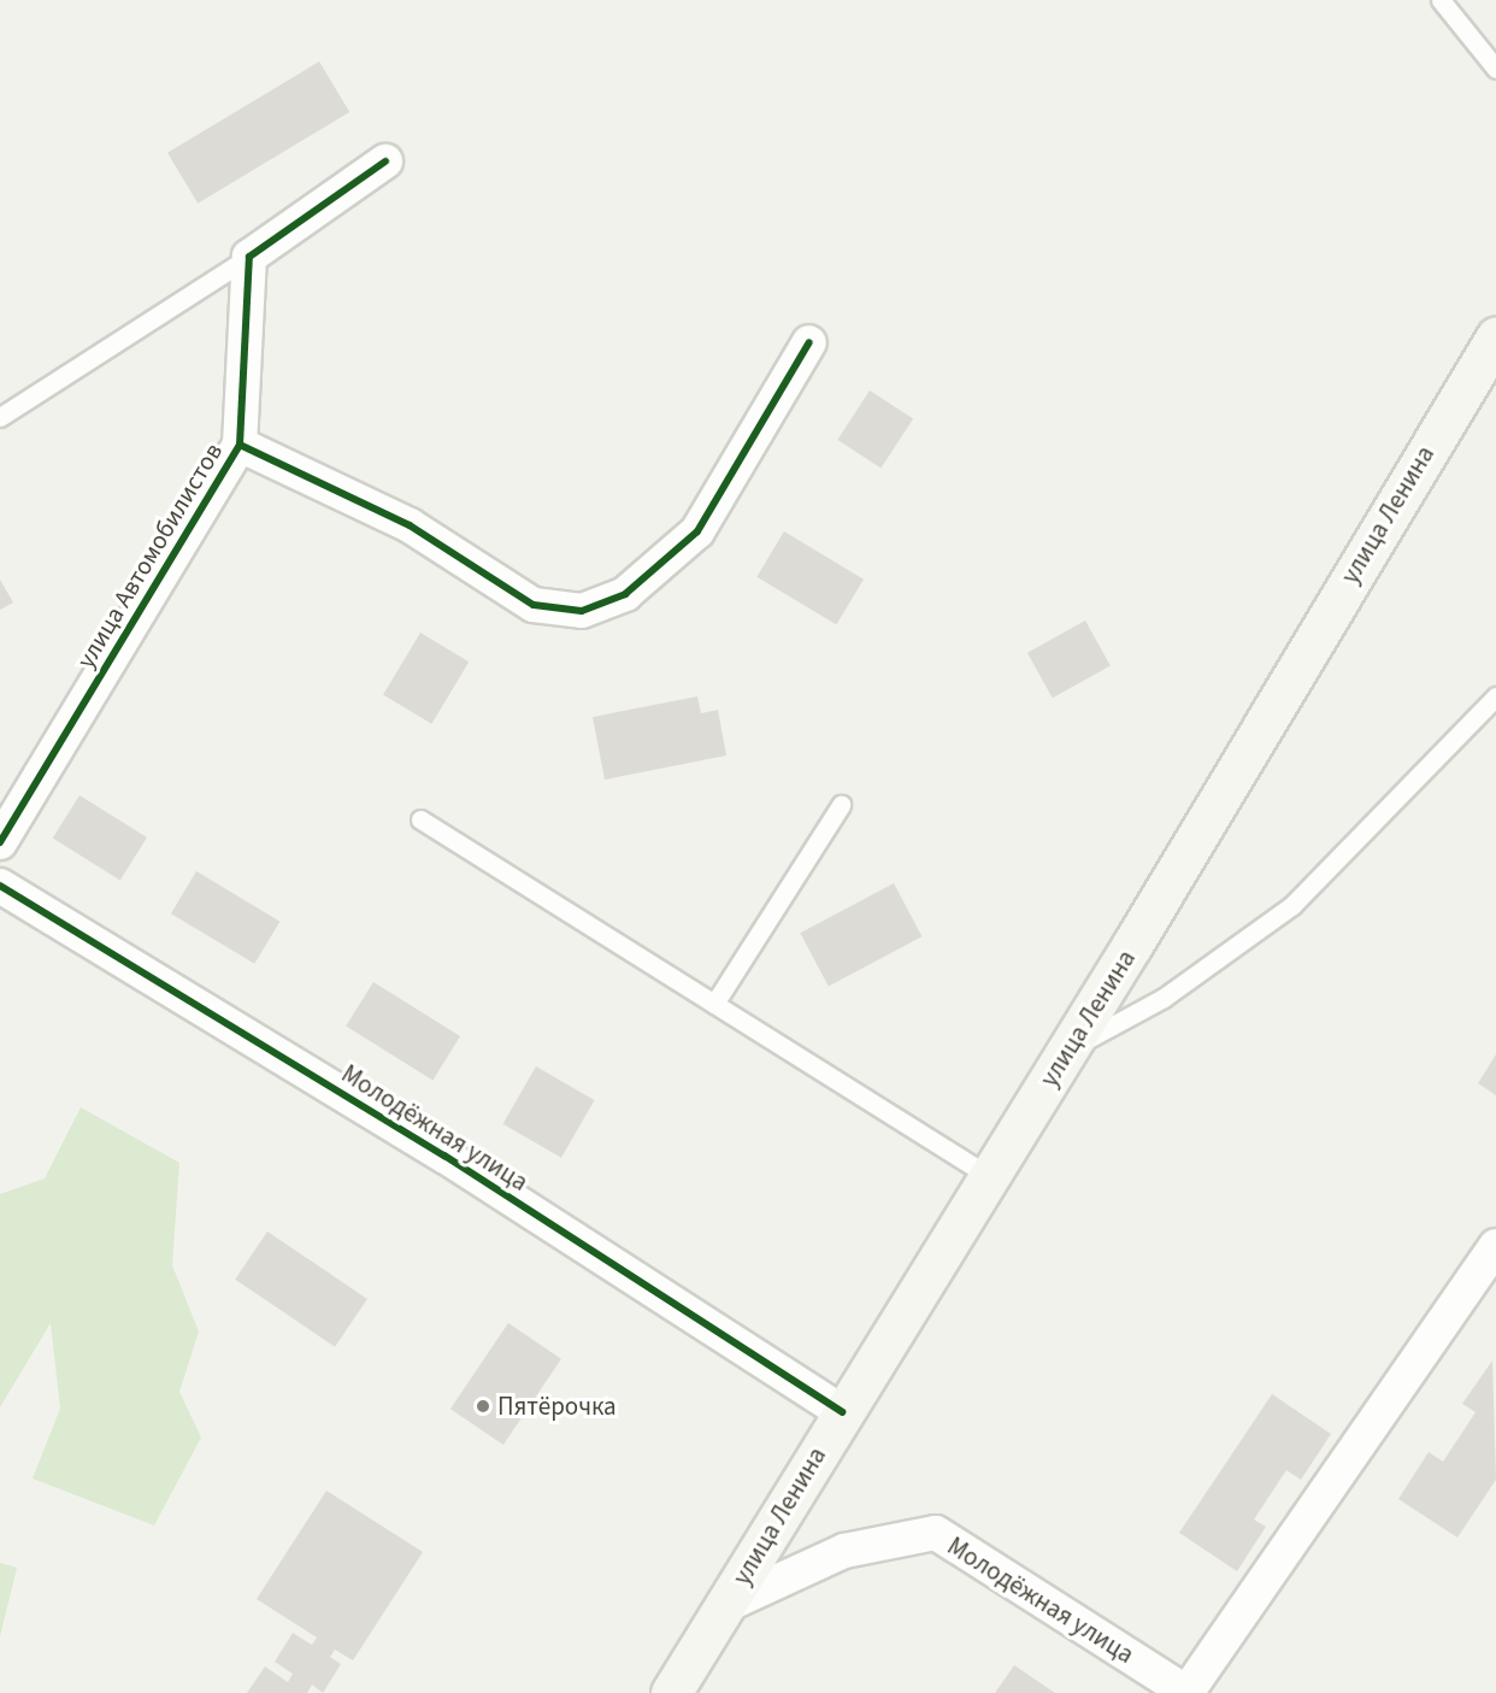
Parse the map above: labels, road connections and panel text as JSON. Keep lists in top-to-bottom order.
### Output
{
  "streets": {
    "main road": ["улица Ленина"],
    "street": ["улица Автомобилистов", "Молодёжная улица"]
  },
  "crossings": [
    ["улица Ленина", "Молодёжная улица"]
  ],
  "places": ["Пятёрочка"]
}
